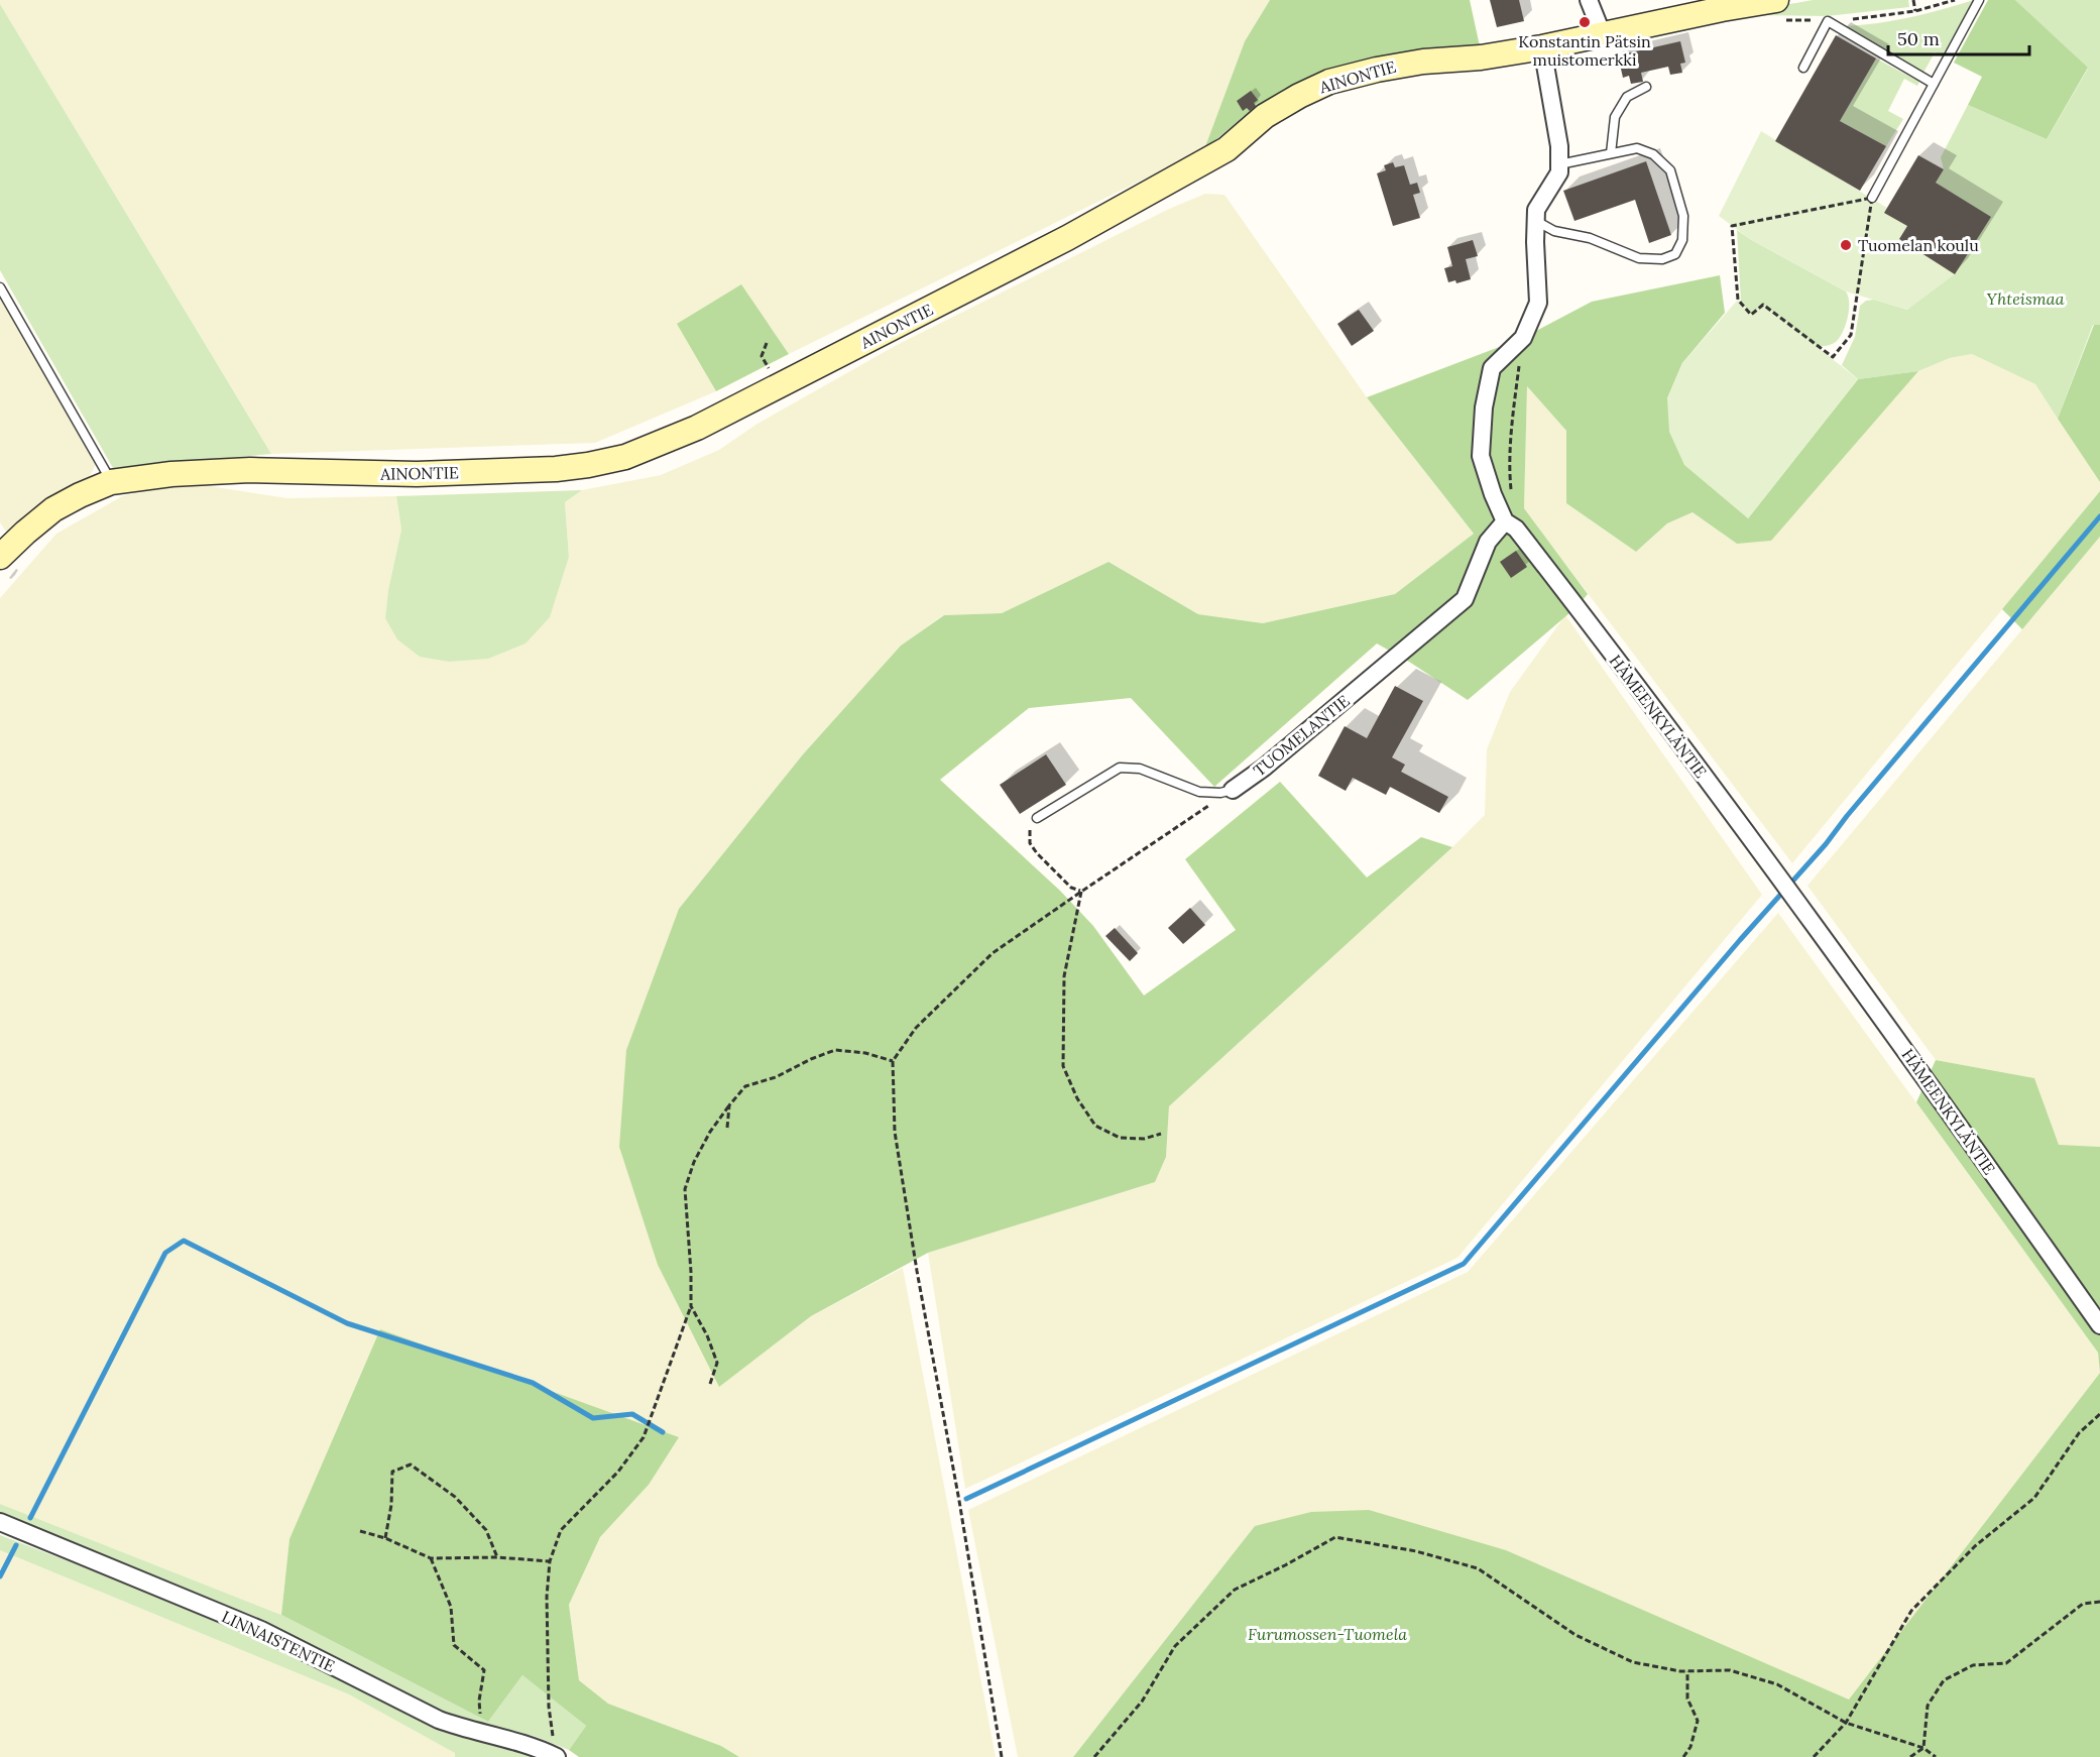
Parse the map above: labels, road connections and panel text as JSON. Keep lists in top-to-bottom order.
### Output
{
  "streets": {
    "street": [
      "AINONTIE",
      "HÄMEENKYLÄNTIE",
      "TUOMELANTIE",
      "LINNAISTENTIE"
    ]
  },
  "crossings": [
    ["AINONTIE", "HÄMEENKYLÄNTIE"],
    ["HÄMEENKYLÄNTIE", "TUOMELANTIE"]
  ],
  "parks": ["Yhteismaa", "Furumossen-Tuomela"],
  "places": ["Konstantin Pätsin muistomerkki", "Tuomelan koulu"],
  "scale_bar": "50 m"
}
